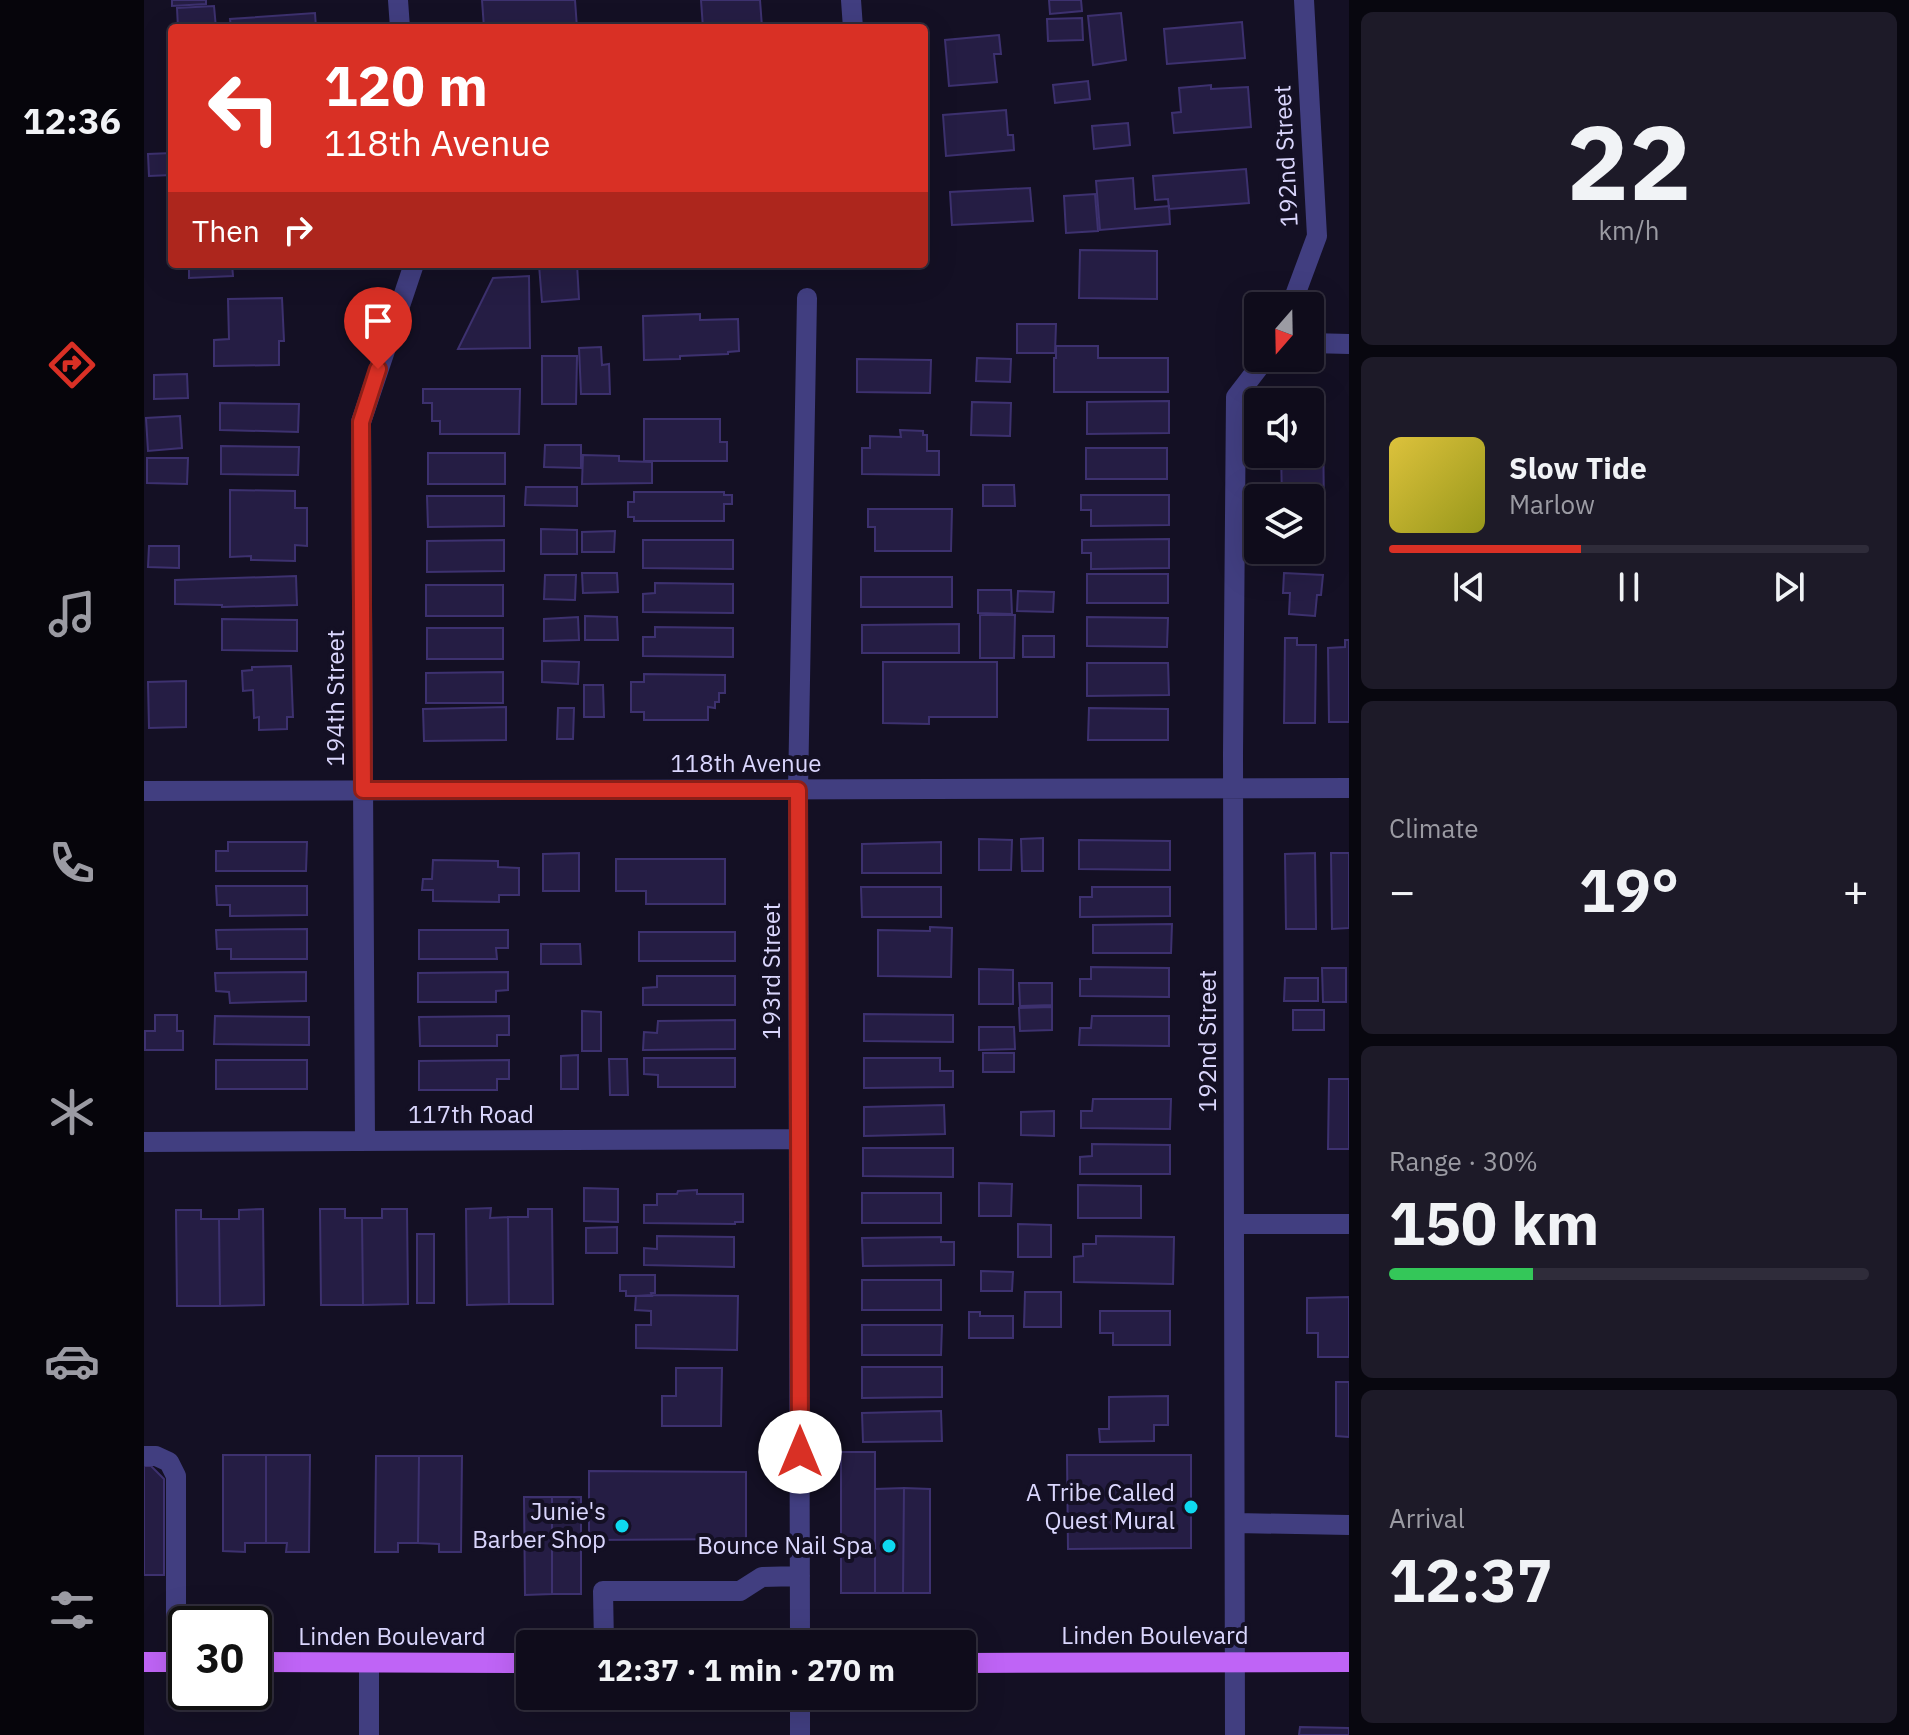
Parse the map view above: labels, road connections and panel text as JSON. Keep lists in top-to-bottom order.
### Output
{
  "streets": {
    "main road": ["Linden Boulevard"],
    "street": [
      "192nd Street",
      "194th Street",
      "118th Avenue",
      "193rd Street",
      "117th Road"
    ]
  },
  "crossings": [
    ["192nd Street", "118th Avenue"],
    ["192nd Street", "Linden Boulevard"],
    ["194th Street", "118th Avenue"],
    ["194th Street", "117th Road"],
    ["118th Avenue", "193rd Street"],
    ["193rd Street", "117th Road"]
  ],
  "places": ["A Tribe Called Quest Mural", "Junie's Barber Shop", "Bounce Nail Spa"],
  "north": "bottom",
  "page": {
    "tabs": "12:36",
    "tile": [
      ["22", "km/h"],
      "Climate",
      ["Range · 30%", "150 km"],
      ["Arrival", "12:37"]
    ],
    "turn": ["120 m", "118th Avenue"],
    "then": "Then",
    "song": ["Slow Tide", "Marlow"],
    "heat": ["−", "19°", "+"],
    "limit": "30",
    "trip": "12:37 · 1 min · 270 m"
  }
}
